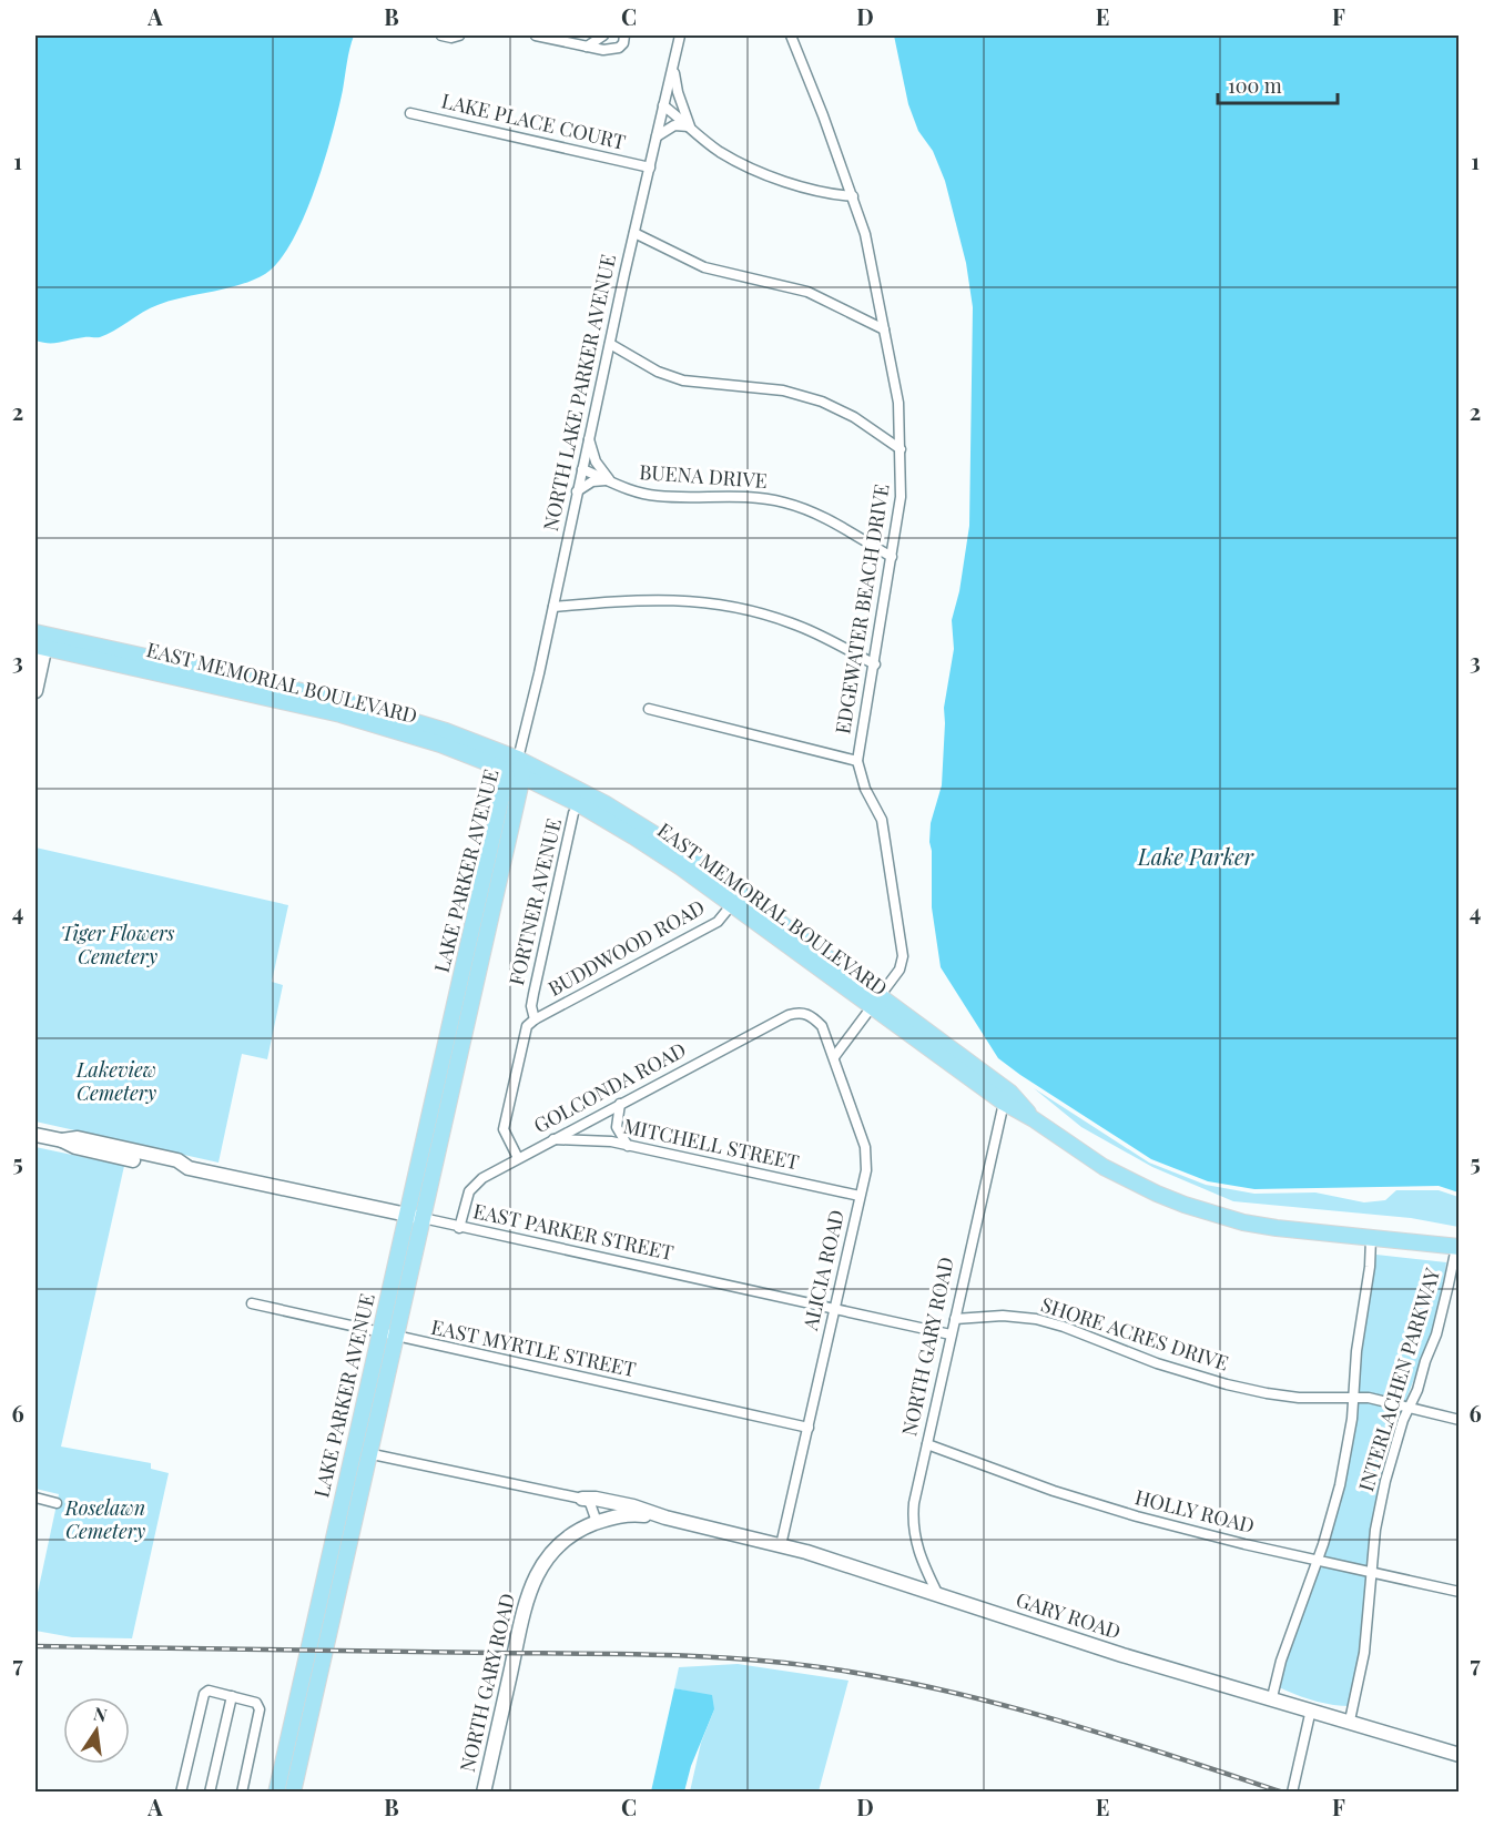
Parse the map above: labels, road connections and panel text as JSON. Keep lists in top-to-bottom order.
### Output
{
  "streets": {
    "main road": [
      "EAST MEMORIAL BOULEVARD",
      "LAKE PARKER AVENUE",
      "EAST PARKER STREET",
      "NORTH GARY ROAD",
      "GARY ROAD"
    ],
    "street": [
      "LAKE PLACE COURT",
      "NORTH LAKE PARKER AVENUE",
      "BUENA DRIVE",
      "EDGEWATER BEACH DRIVE",
      "FORTNER AVENUE",
      "BUDDWOOD ROAD",
      "GOLCONDA ROAD",
      "MITCHELL STREET",
      "ALICIA ROAD",
      "SHORE ACRES DRIVE",
      "EAST MYRTLE STREET",
      "INTERLACHEN PARKWAY",
      "HOLLY ROAD"
    ]
  },
  "crossings": [
    ["LAKE PLACE COURT", "NORTH LAKE PARKER AVENUE"],
    ["NORTH LAKE PARKER AVENUE", "BUENA DRIVE"],
    ["NORTH LAKE PARKER AVENUE", "EAST MEMORIAL BOULEVARD"],
    ["NORTH LAKE PARKER AVENUE", "LAKE PARKER AVENUE"],
    ["BUENA DRIVE", "EDGEWATER BEACH DRIVE"],
    ["EDGEWATER BEACH DRIVE", "EAST MEMORIAL BOULEVARD"],
    ["EDGEWATER BEACH DRIVE", "ALICIA ROAD"],
    ["EAST MEMORIAL BOULEVARD", "LAKE PARKER AVENUE"],
    ["EAST MEMORIAL BOULEVARD", "FORTNER AVENUE"],
    ["EAST MEMORIAL BOULEVARD", "BUDDWOOD ROAD"],
    ["EAST MEMORIAL BOULEVARD", "NORTH GARY ROAD"],
    ["EAST MEMORIAL BOULEVARD", "INTERLACHEN PARKWAY"],
    ["LAKE PARKER AVENUE", "EAST PARKER STREET"],
    ["LAKE PARKER AVENUE", "EAST MYRTLE STREET"],
    ["FORTNER AVENUE", "BUDDWOOD ROAD"],
    ["FORTNER AVENUE", "GOLCONDA ROAD"],
    ["GOLCONDA ROAD", "MITCHELL STREET"],
    ["GOLCONDA ROAD", "EAST PARKER STREET"],
    ["GOLCONDA ROAD", "ALICIA ROAD"],
    ["MITCHELL STREET", "ALICIA ROAD"],
    ["EAST PARKER STREET", "ALICIA ROAD"],
    ["EAST PARKER STREET", "NORTH GARY ROAD"],
    ["ALICIA ROAD", "EAST MYRTLE STREET"],
    ["ALICIA ROAD", "GARY ROAD"],
    ["SHORE ACRES DRIVE", "NORTH GARY ROAD"],
    ["SHORE ACRES DRIVE", "INTERLACHEN PARKWAY"],
    ["NORTH GARY ROAD", "HOLLY ROAD"],
    ["NORTH GARY ROAD", "GARY ROAD"],
    ["INTERLACHEN PARKWAY", "HOLLY ROAD"],
    ["INTERLACHEN PARKWAY", "GARY ROAD"]
  ],
  "water": ["Lake Parker"],
  "parks": ["Tiger Flowers Cemetery", "Lakeview Cemetery", "Roselawn Cemetery"],
  "scale_bar": "100 m",
  "north": "top",
  "grid": {
    "columns": [
      "A",
      "B",
      "C",
      "D",
      "E",
      "F"
    ],
    "rows": [
      "1",
      "2",
      "3",
      "4",
      "5",
      "6",
      "7"
    ]
  }
}
